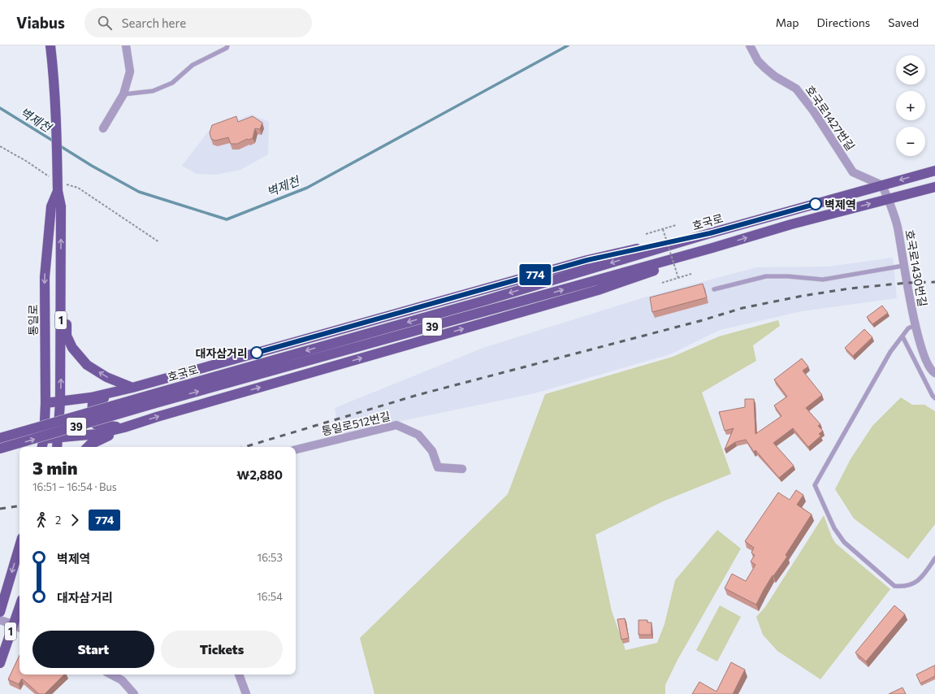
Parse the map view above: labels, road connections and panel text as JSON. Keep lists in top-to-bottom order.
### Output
{
  "streets": {
    "main road": [
      "호국로",
      "통일로",
      "1",
      "39"
    ],
    "street": ["호국로1427번길", "호국로1430번길", "통일로512번길"]
  },
  "crossings": [
    ["호국로1427번길", "호국로"],
    ["호국로1427번길", "호국로1430번길"],
    ["호국로", "호국로1430번길"]
  ],
  "water": ["벽제천"],
  "places": ["벽제역", "대자삼거리"],
  "lines": ["bus line 774"],
  "page": {
    "header": "Viabus",
    "search": "Search here",
    "nav": ["Map", "Directions", "Saved"],
    "on_map": "774",
    "map_buttons": ["+", "−"],
    "heading": ["3 min", "16:51 – 16:54 · Bus", "₩2,880"],
    "legs": ["2", "774"],
    "list": [
      {
        "name": "벽제역",
        "value": "16:53"
      },
      {
        "name": "대자삼거리",
        "value": "16:54"
      }
    ],
    "buttons": ["Start", "Tickets"]
  }
}
